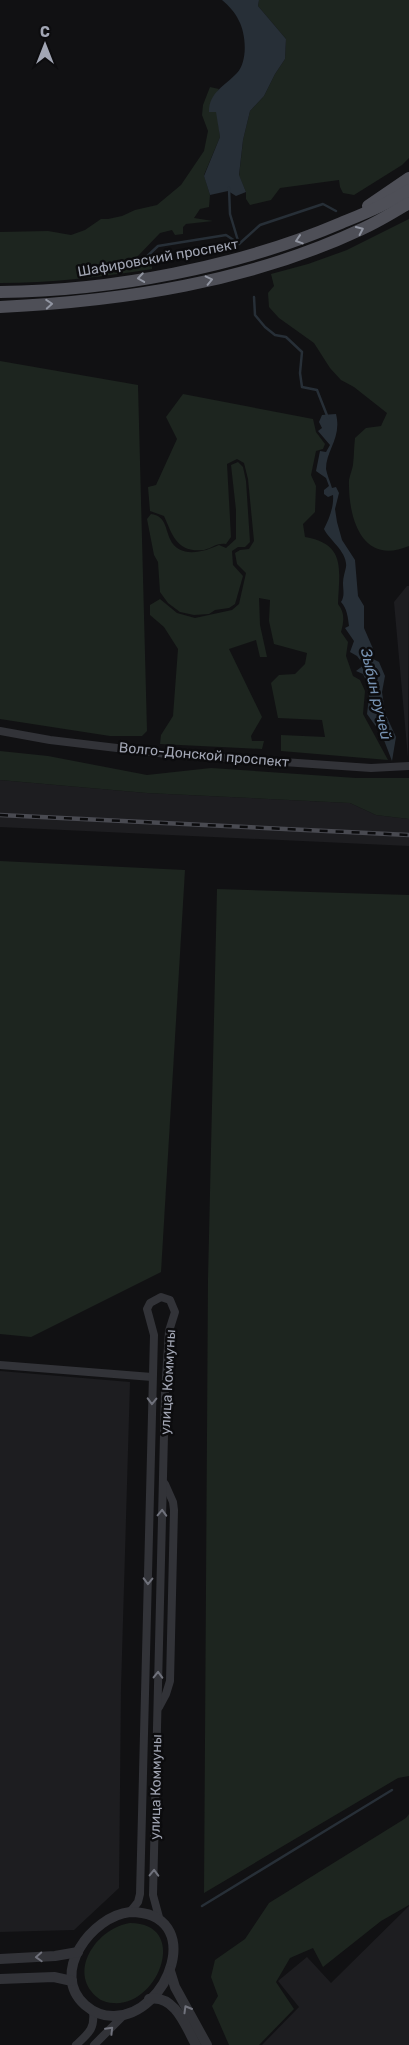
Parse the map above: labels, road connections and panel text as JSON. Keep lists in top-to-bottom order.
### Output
{
  "streets": {
    "main road": ["Шафировский проспект"],
    "street": ["Волго-Донской проспект", "улица Коммуны"]
  },
  "water": ["Зыбин ручей"],
  "north": "top"
}
